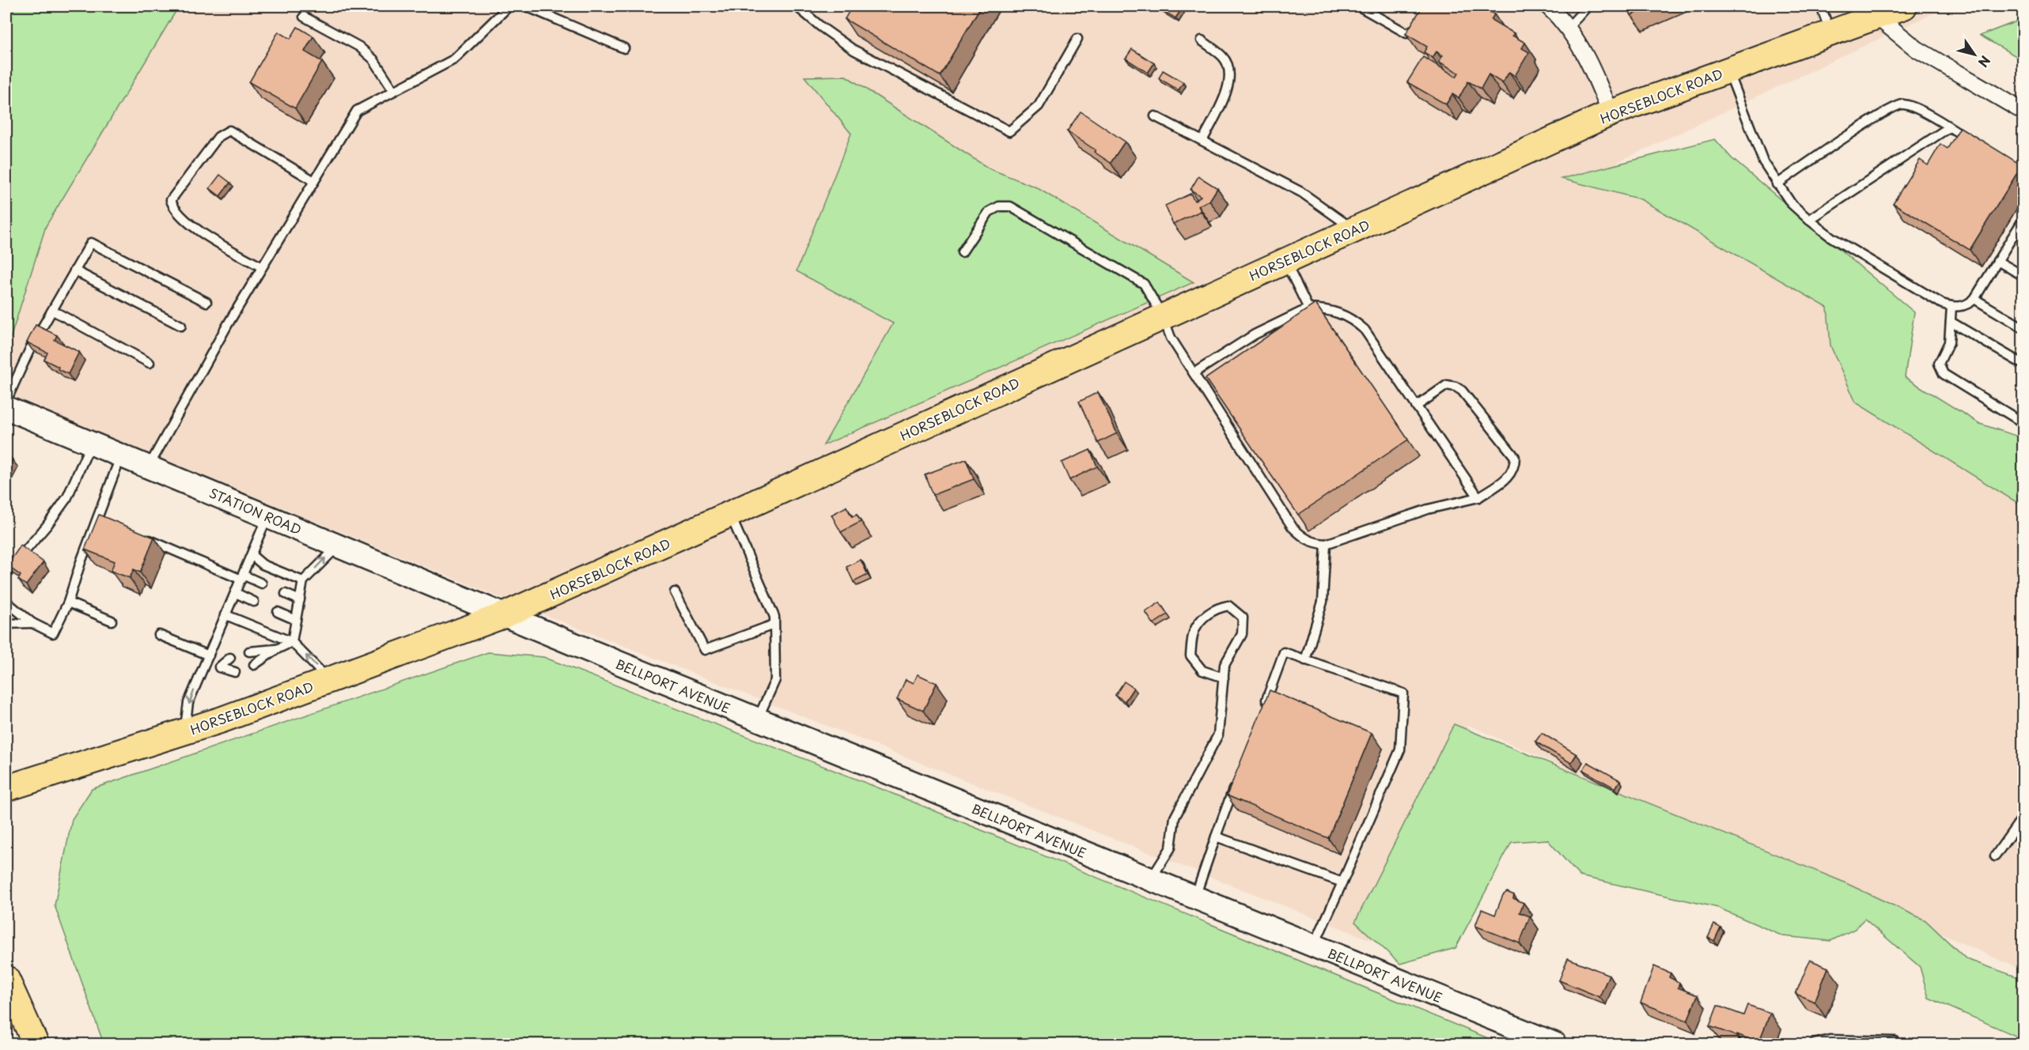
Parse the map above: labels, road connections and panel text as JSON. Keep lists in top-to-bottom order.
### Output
{
  "streets": {
    "main road": ["HORSEBLOCK ROAD", "STATION ROAD", "BELLPORT AVENUE"]
  },
  "crossings": [
    ["HORSEBLOCK ROAD", "STATION ROAD"],
    ["HORSEBLOCK ROAD", "BELLPORT AVENUE"],
    ["STATION ROAD", "BELLPORT AVENUE"]
  ],
  "north": "bottom right"
}
